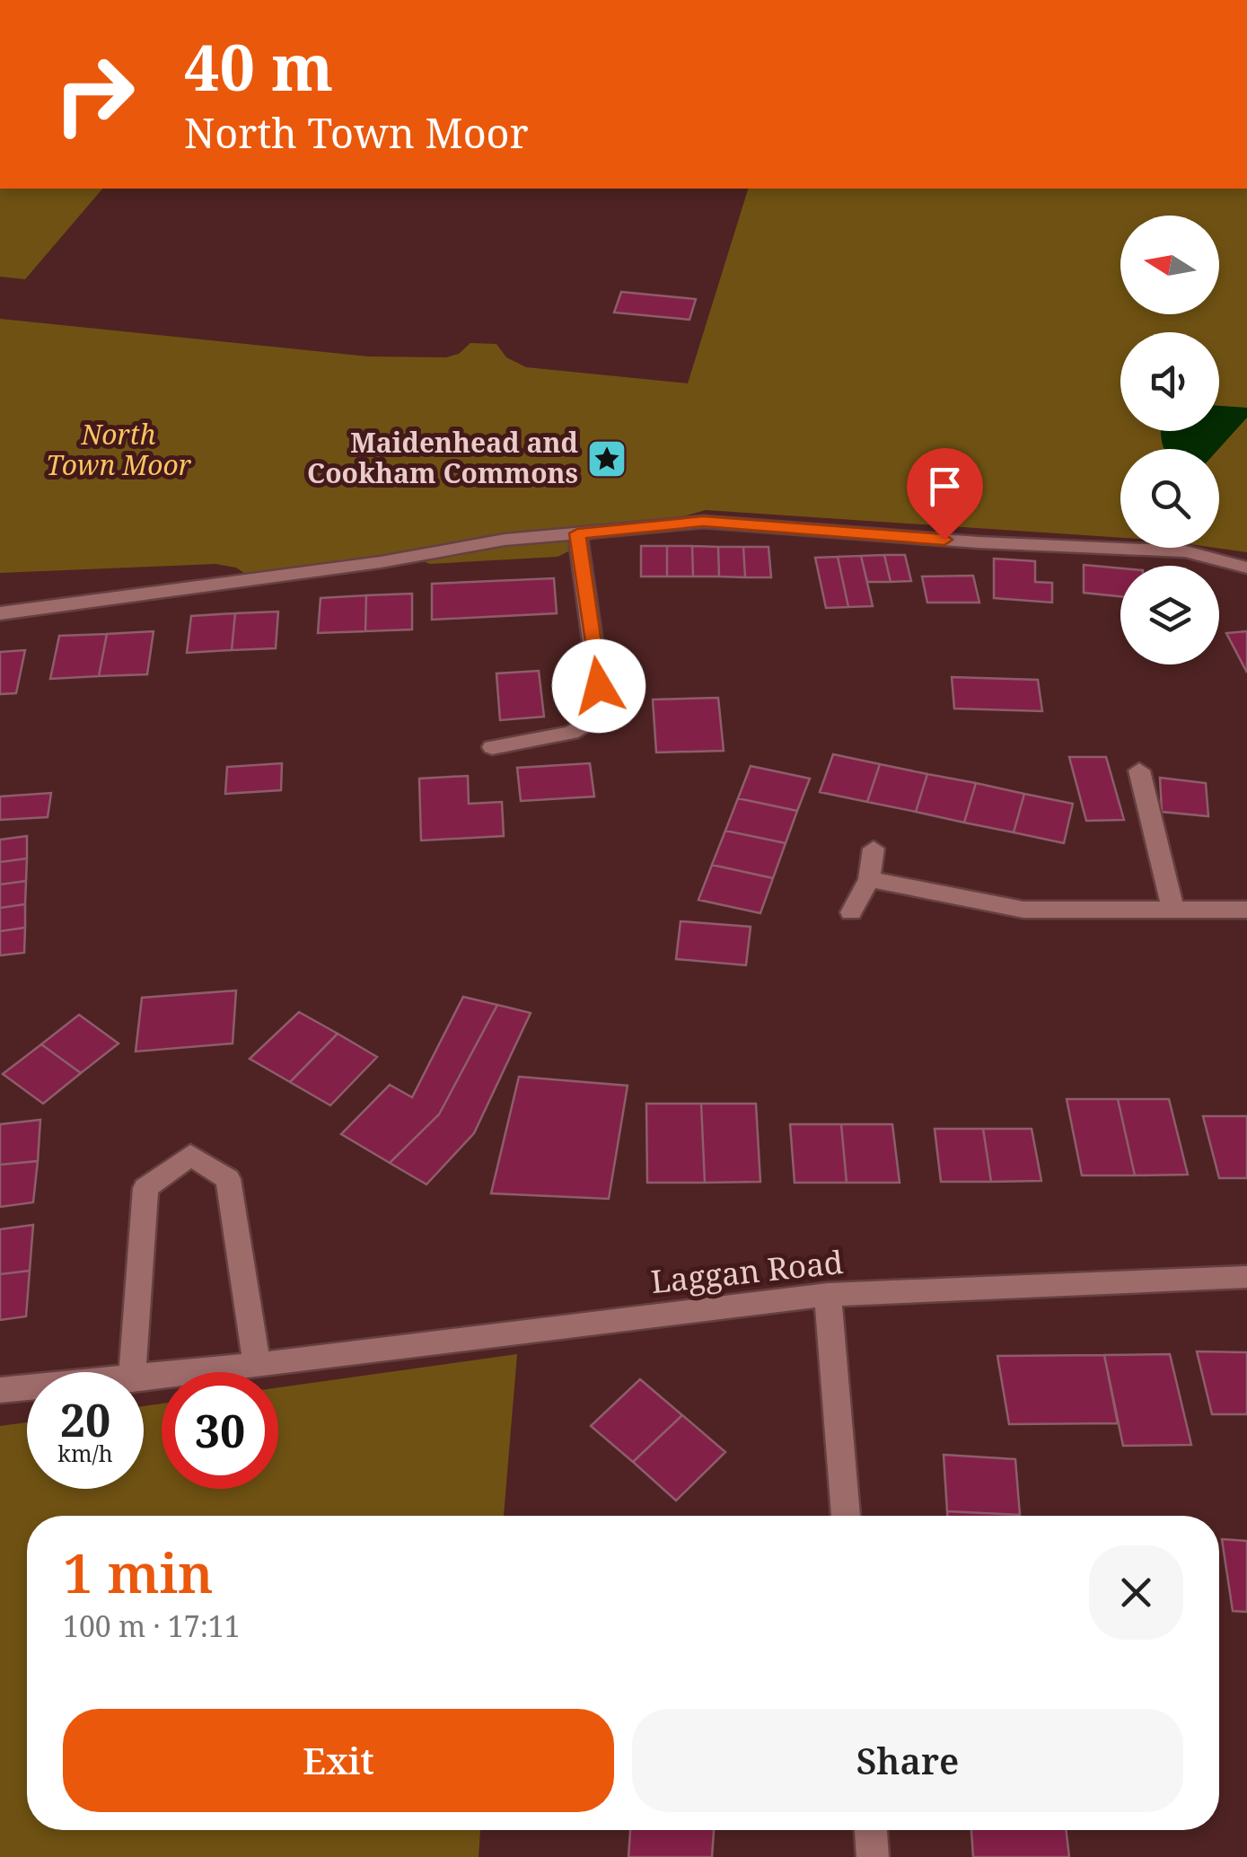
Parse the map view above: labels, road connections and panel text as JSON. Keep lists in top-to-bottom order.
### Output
{
  "streets": {
    "street": ["Laggan Road"]
  },
  "parks": ["North Town Moor"],
  "places": {
    "place": ["Maidenhead and Cookham Commons"]
  },
  "north": "left",
  "page": {
    "turn": ["40 m", "North Town Moor"],
    "speed": "20 km/h",
    "limit": "30",
    "heading": ["1 min", "100 m · 17:11"],
    "buttons": ["Exit", "Share"]
  }
}
